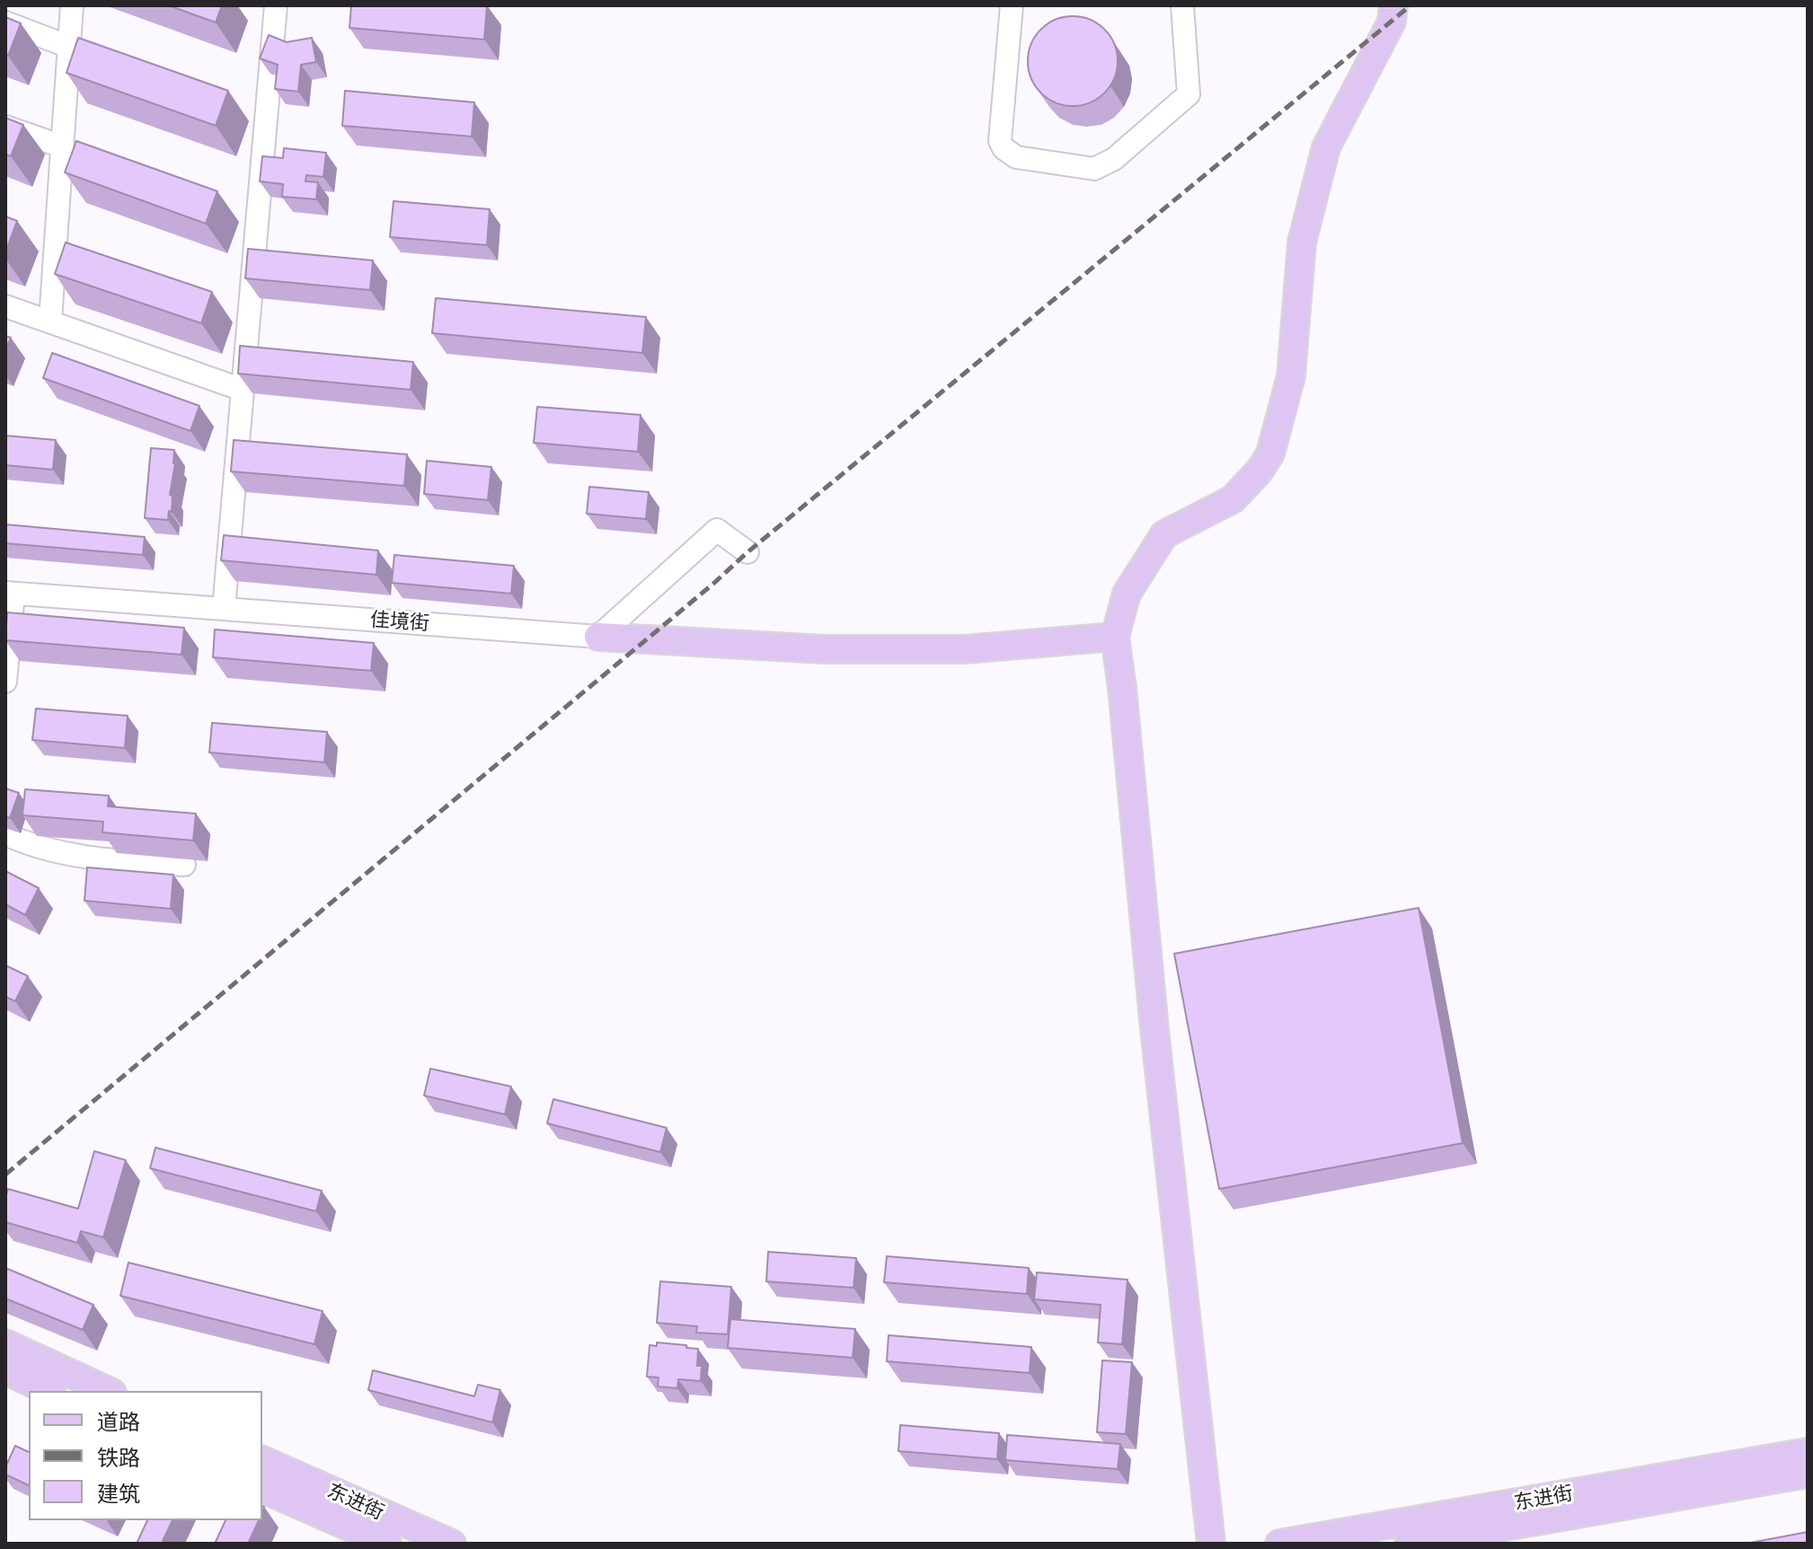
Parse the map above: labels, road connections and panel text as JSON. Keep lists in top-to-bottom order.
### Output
{
  "streets": {
    "main road": ["东进街"],
    "street": ["佳境街"]
  },
  "legend": ["道路", "铁路", "建筑"]
}
